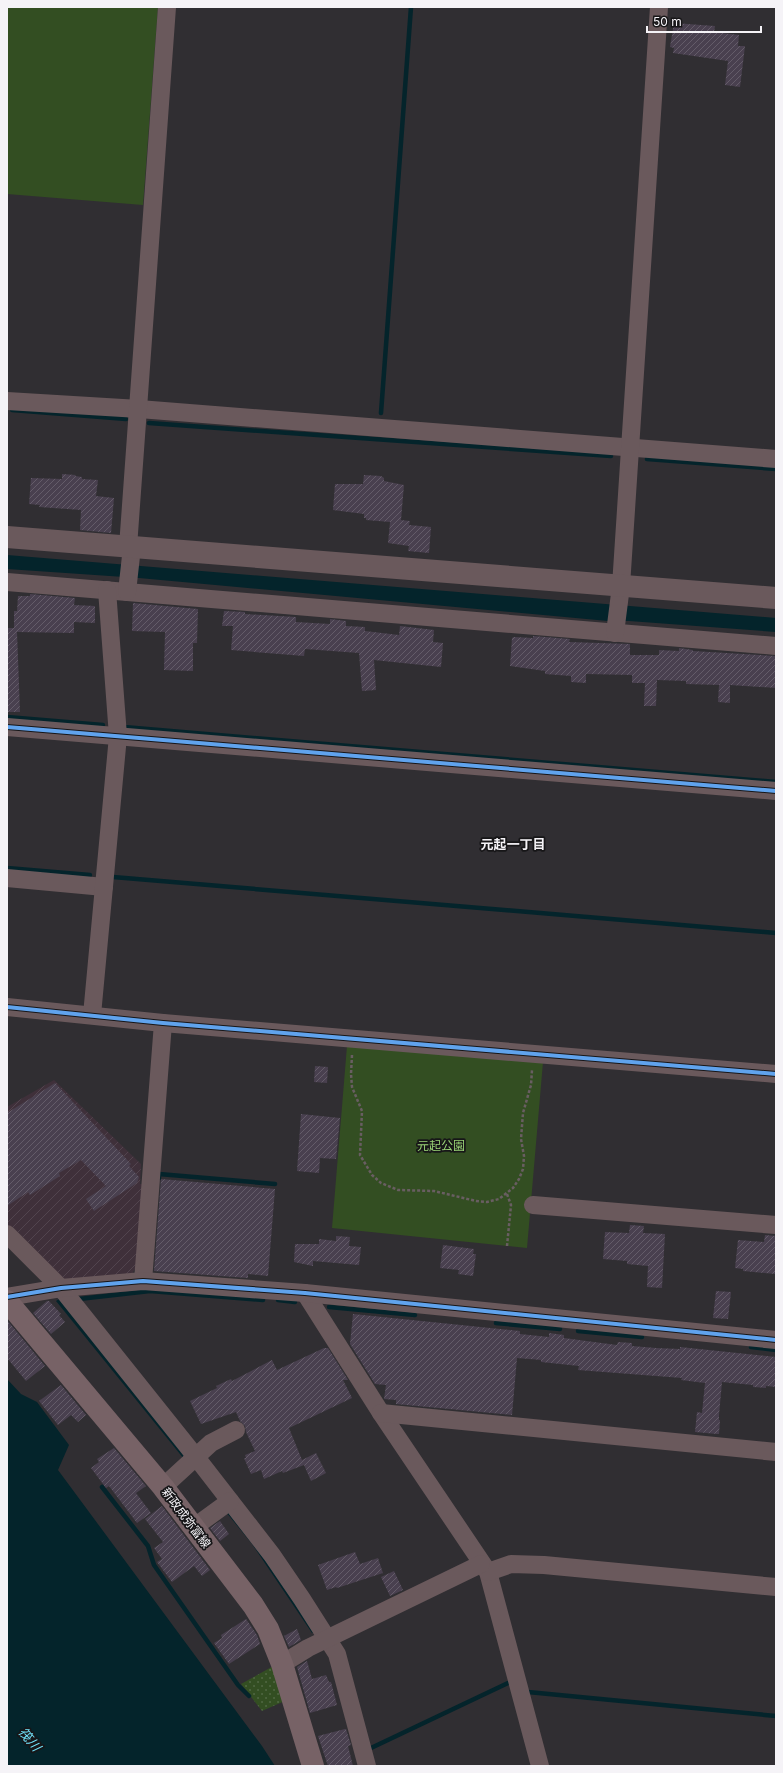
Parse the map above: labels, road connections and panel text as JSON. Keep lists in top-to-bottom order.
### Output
{
  "streets": {
    "main road": ["新政成弥富線"]
  },
  "districts": ["元起一丁目"],
  "water": ["筏川"],
  "parks": ["元起公園"],
  "scale_bar": "50 m"
}
